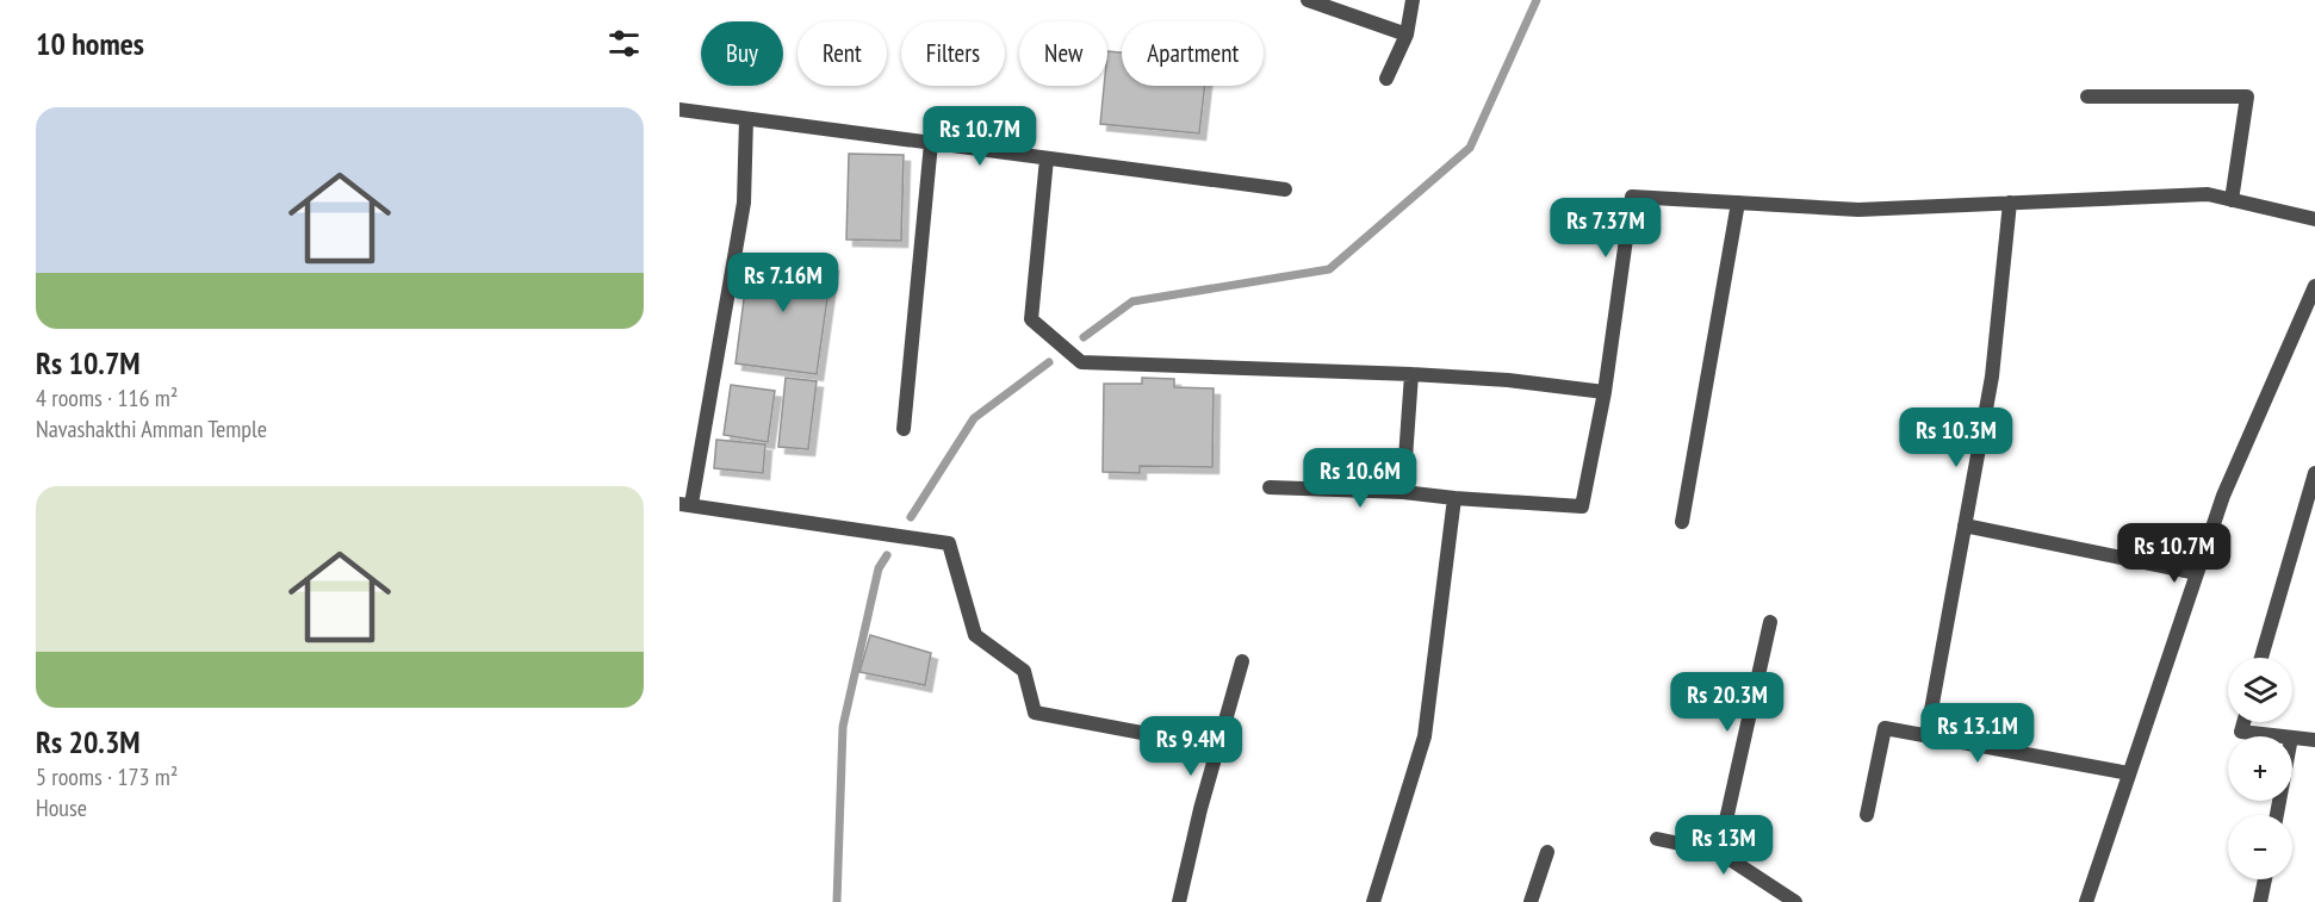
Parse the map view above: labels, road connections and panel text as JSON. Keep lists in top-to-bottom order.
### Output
{
  "page": {
    "heading": "10 homes",
    "chip": [
      "Buy",
      "Rent",
      "Filters",
      "New",
      "Apartment"
    ],
    "list": [
      {
        "name": "Rs 10.7M",
        "note": "4 rooms · 116 m² · Navashakthi Amman Temple"
      },
      {
        "name": "Rs 20.3M",
        "note": "5 rooms · 173 m² · House"
      }
    ],
    "price": [
      "Rs 10.7M",
      "Rs 7.37M",
      "Rs 7.16M",
      "Rs 10.3M",
      "Rs 10.6M",
      "Rs 10.7M",
      "Rs 20.3M",
      "Rs 13.1M",
      "Rs 9.4M",
      "Rs 13M"
    ],
    "map_buttons": ["+", "−"]
  }
}
